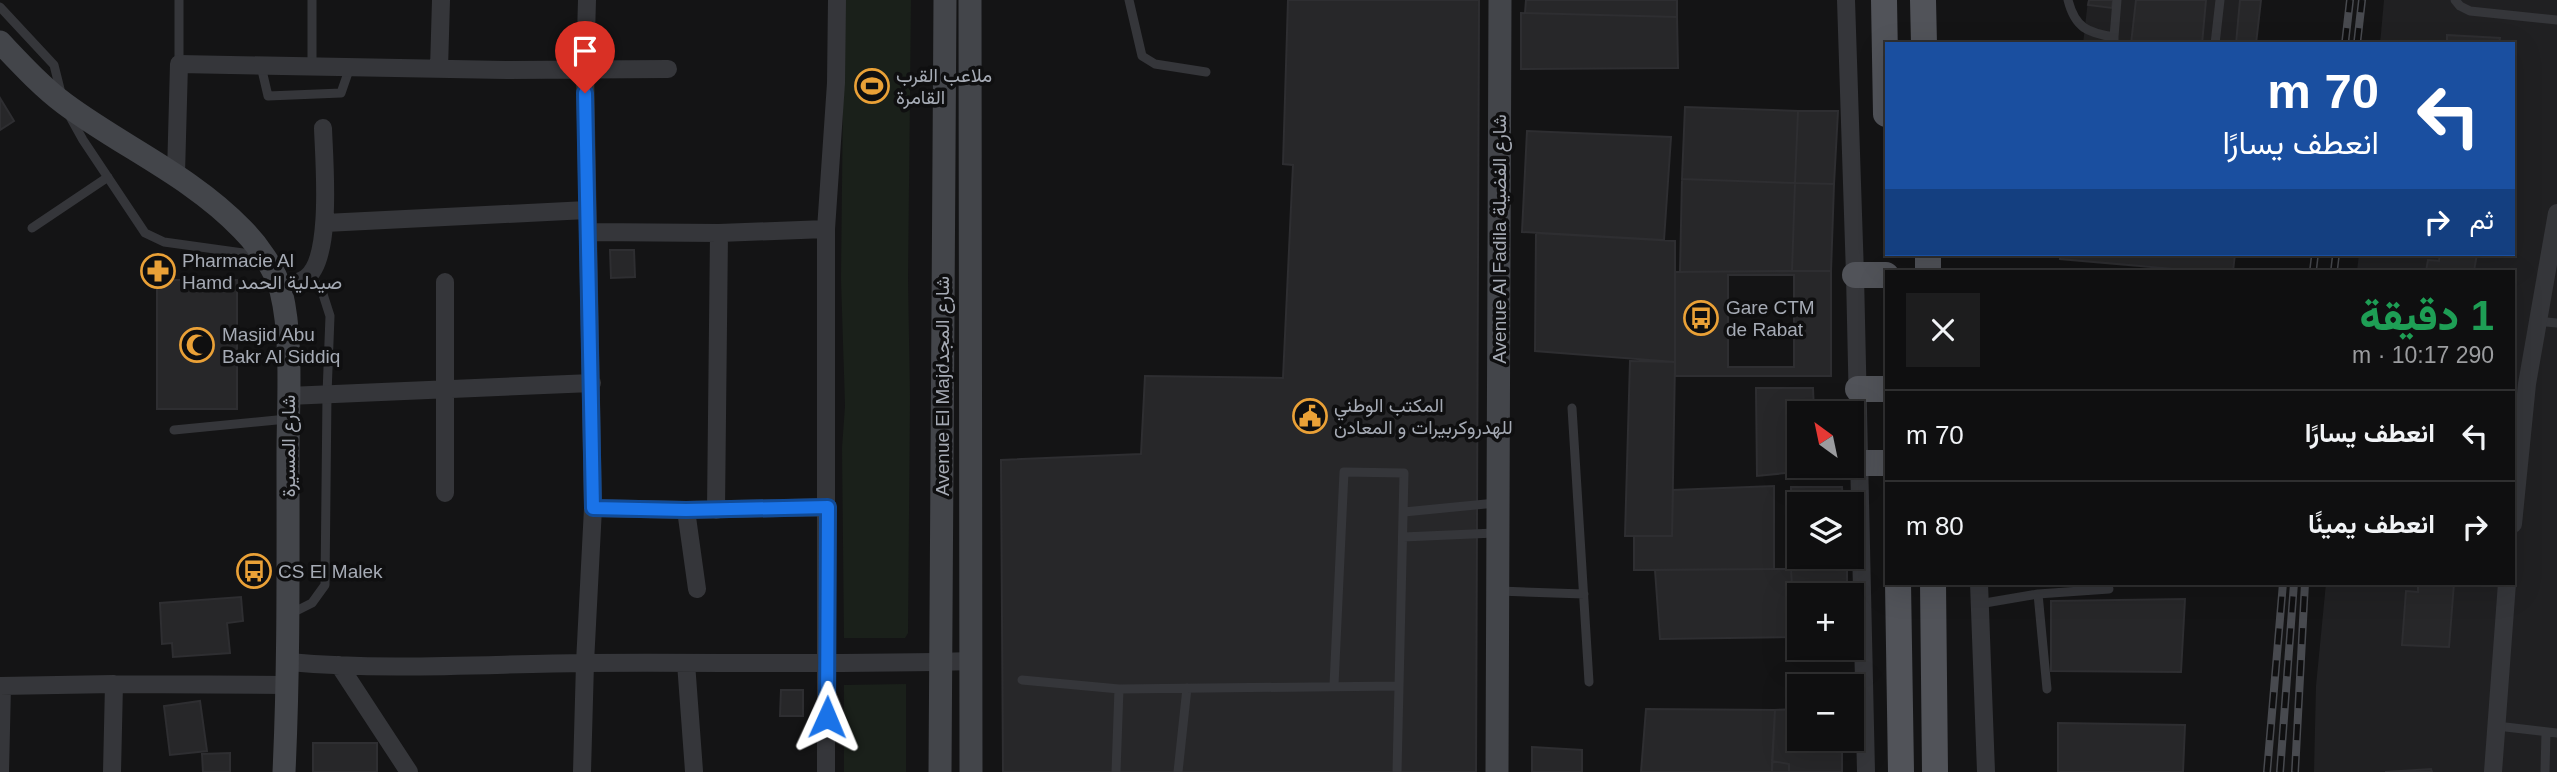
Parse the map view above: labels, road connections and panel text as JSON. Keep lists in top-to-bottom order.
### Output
{
  "streets": {
    "street": ["Avenue Al Fadila شارع الفضيلة", "Avenue El Majdشارع المجد", "شارع المسيرة"]
  },
  "places": {
    "sports": ["ملاعب القرب القامرة"],
    "pharmacy": ["Pharmacie Al Hamd صيدلية الحمد"],
    "bus stop": ["Gare CTM de Rabat", "CS El Malek"],
    "mosque": ["Masjid Abu Bakr Al Siddiq"],
    "public building": ["المكتب الوطني للهدروكربيرات و المعادن"]
  },
  "north": "top left",
  "page": {
    "turn": ["70 m", "انعطف يسارًا"],
    "then": "ثم",
    "heading": ["1 دقيقة", "290 m · 10:17"],
    "list": [
      {
        "name": "انعطف يسارًا",
        "value": "70 m"
      },
      {
        "name": "انعطف يمينًا",
        "value": "80 m"
      }
    ],
    "map_buttons": ["+", "−"]
  }
}
